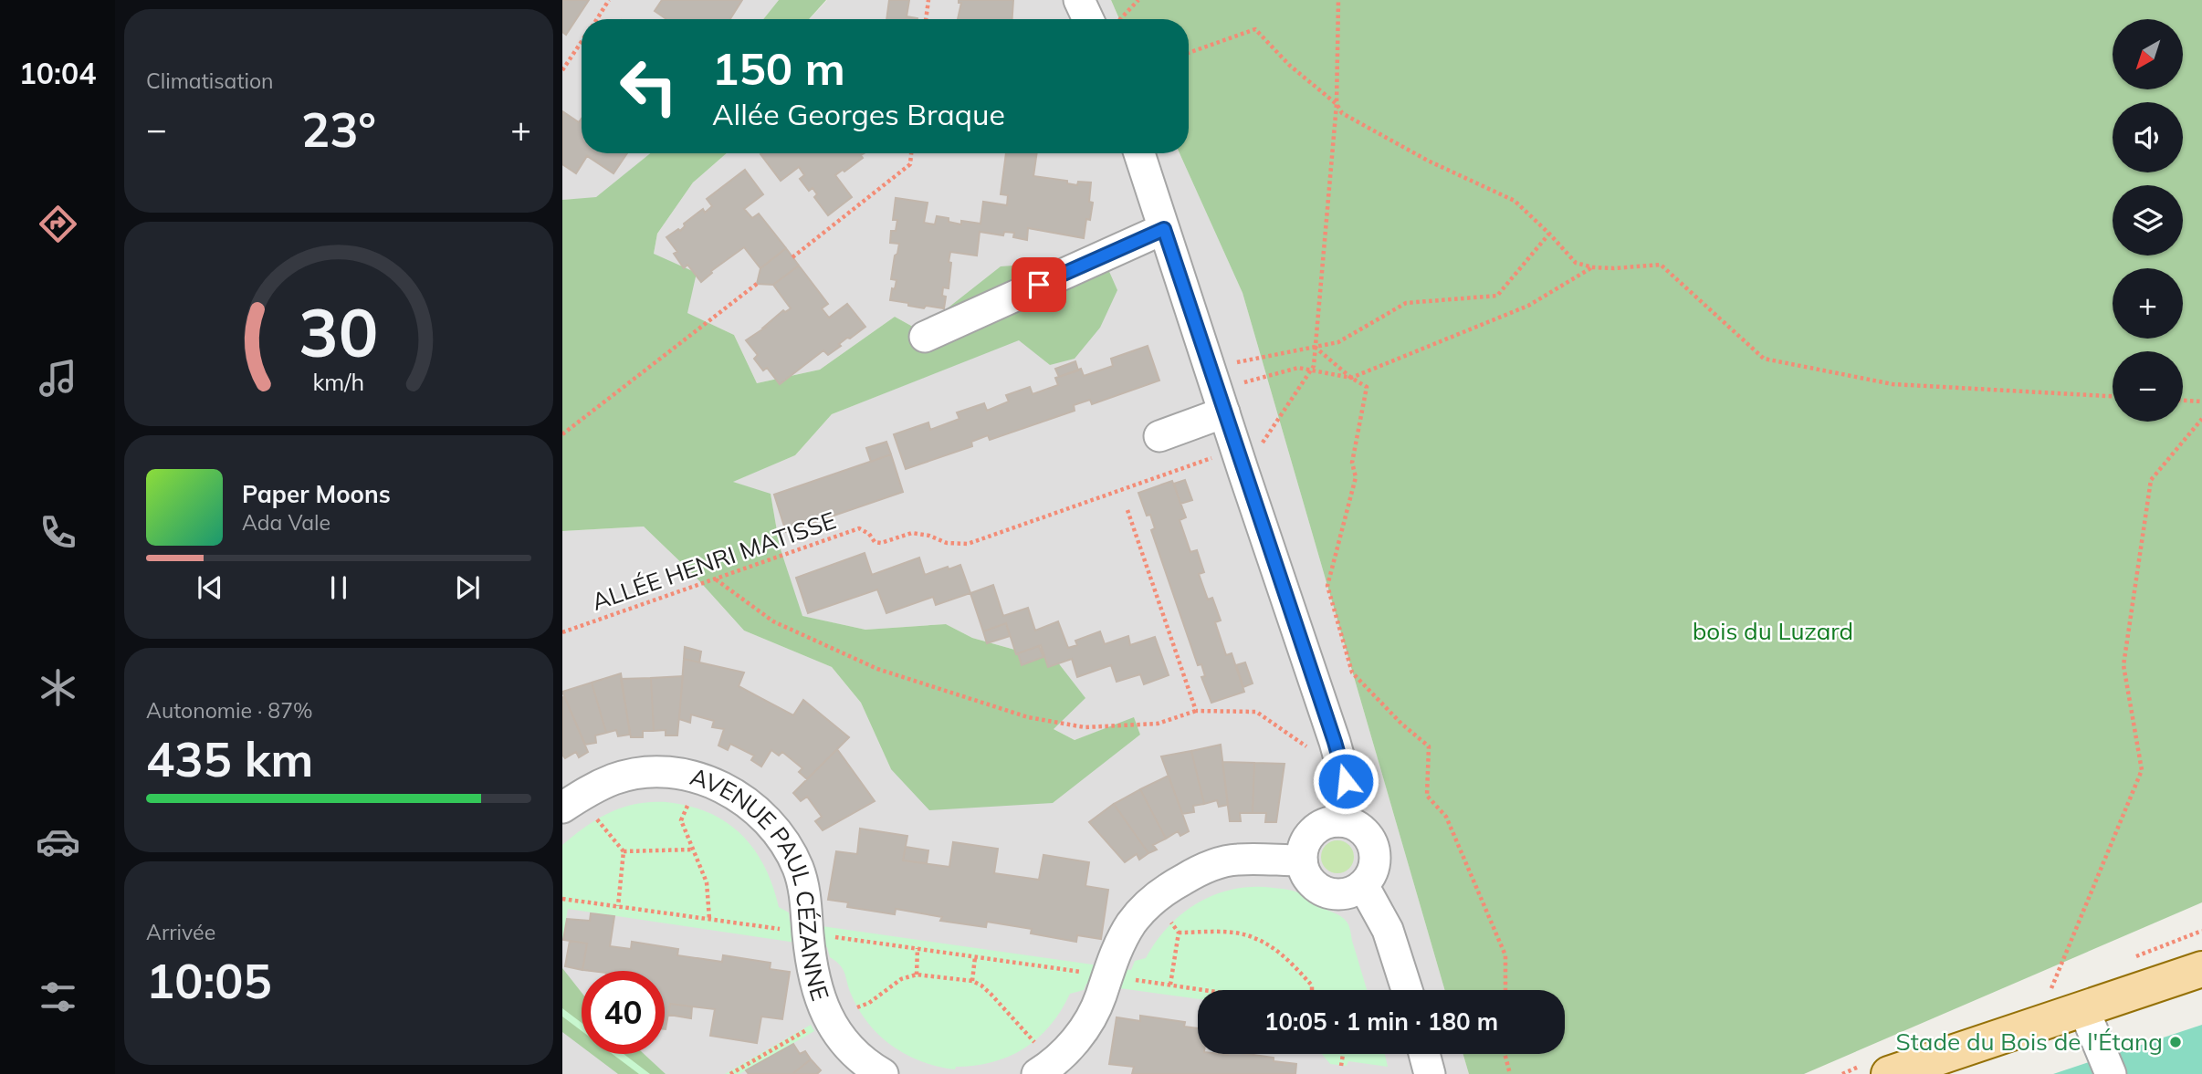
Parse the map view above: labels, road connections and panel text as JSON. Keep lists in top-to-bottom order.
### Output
{
  "streets": {
    "street": ["AVENUE PAUL CÉZANNE"],
    "path": ["ALLÉE HENRI MATISSE"]
  },
  "parks": ["bois du Luzard"],
  "places": ["Stade du Bois de l'Étang"],
  "north": "bottom left",
  "page": {
    "tabs": "10:04",
    "tile": [
      "Climatisation",
      ["Autonomie · 87%", "435 km"],
      ["Arrivée", "10:05"]
    ],
    "map_buttons": ["+", "−"],
    "turn": ["150 m", "Allée Georges Braque"],
    "heat": ["−", "23°", "+"],
    "song": ["Paper Moons", "Ada Vale"],
    "limit": "40",
    "trip": "10:05 · 1 min · 180 m",
    "gauge": ["30", "km/h"]
  }
}
